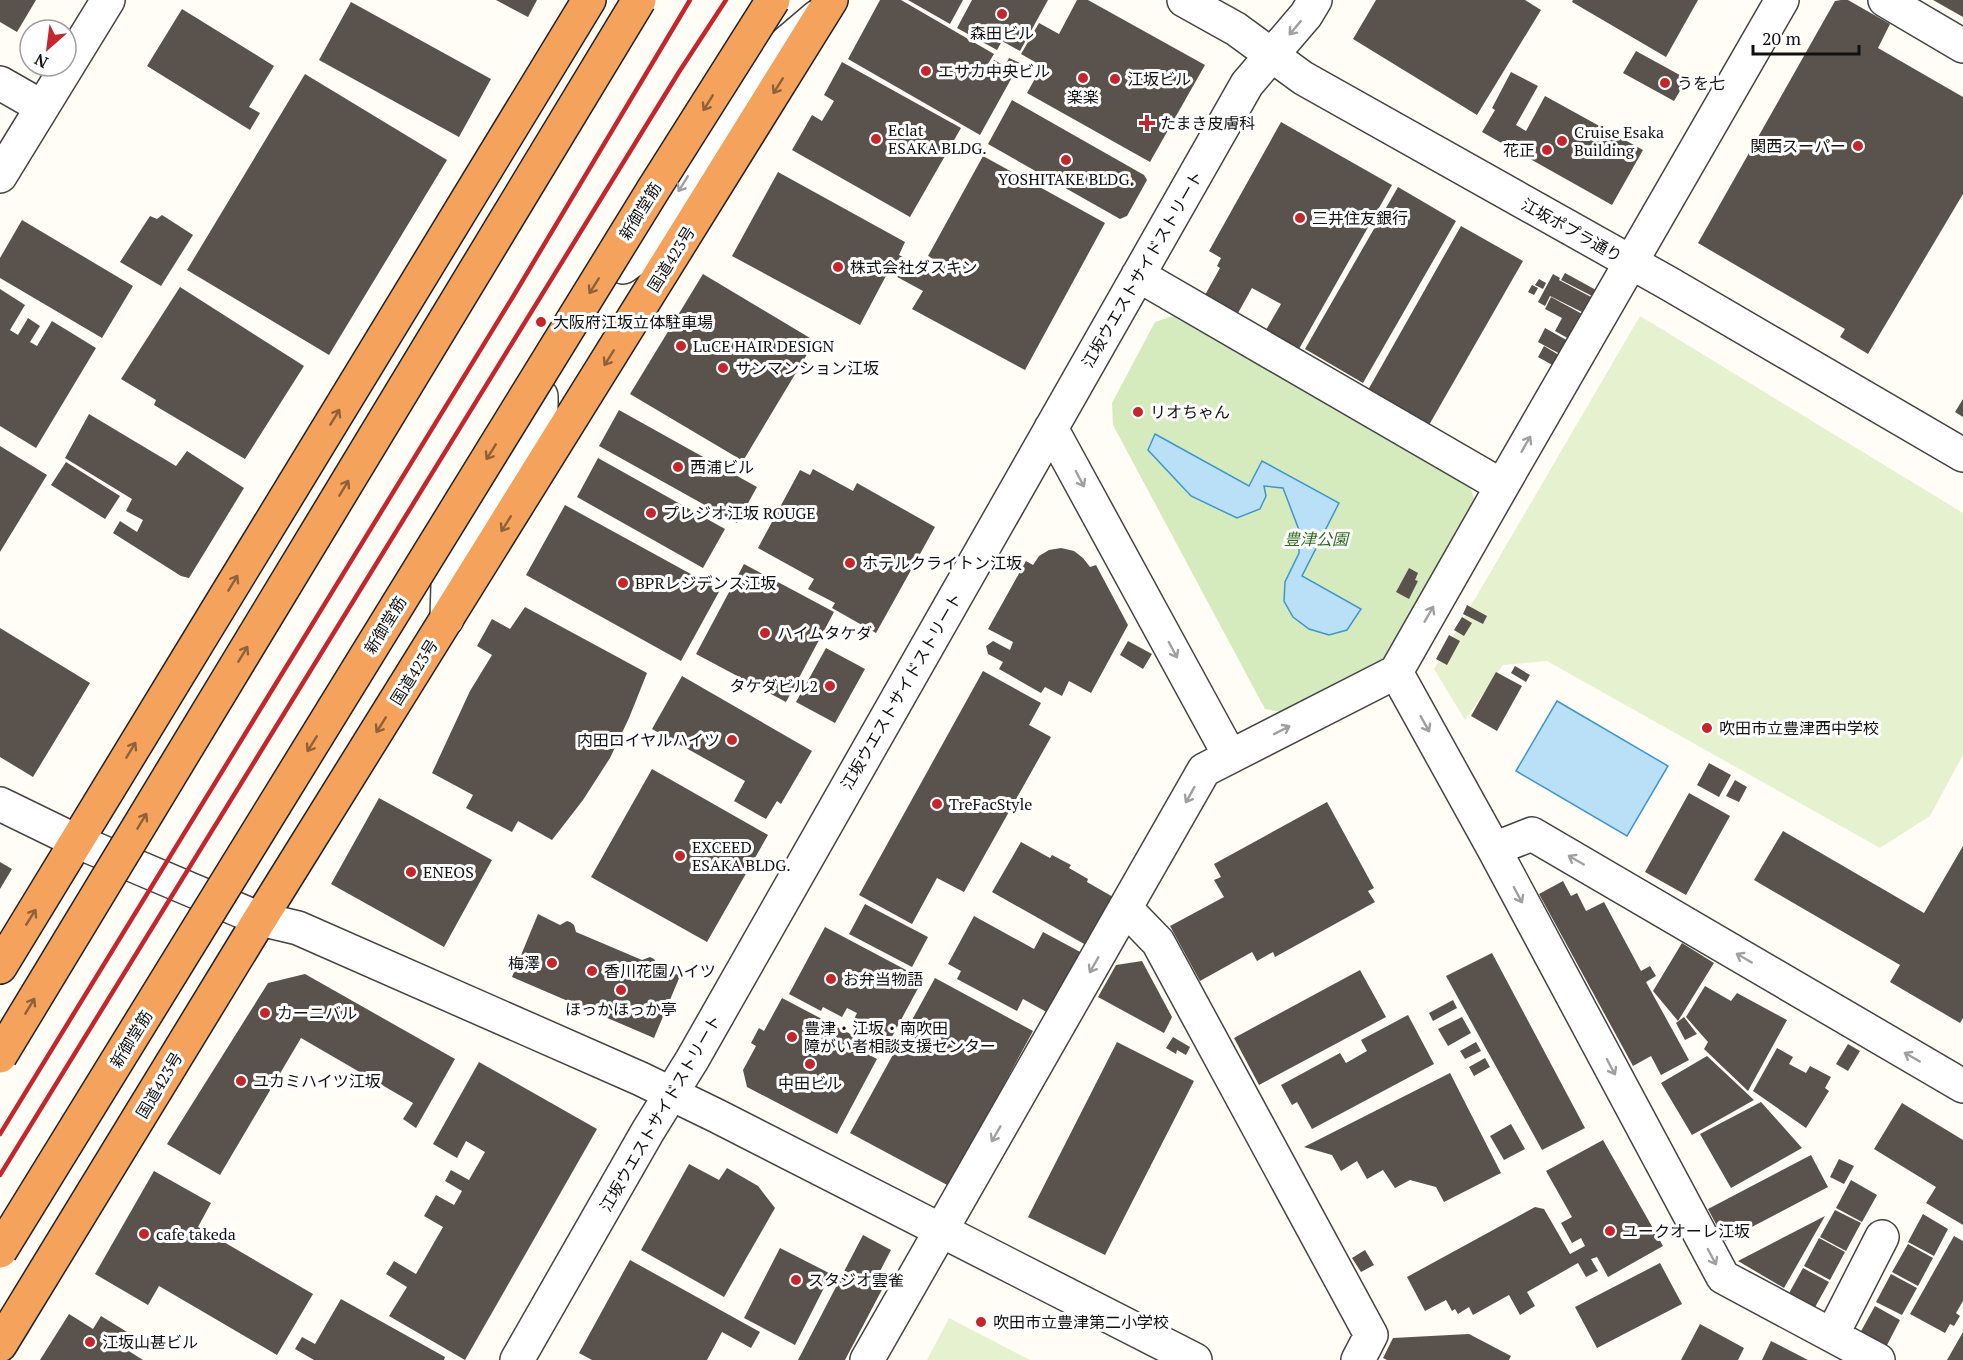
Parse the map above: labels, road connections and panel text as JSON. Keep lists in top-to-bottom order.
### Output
{
  "streets": {
    "highway": ["新御堂筋", "国道423号"],
    "street": ["江坂ポプラ通り", "江坂ウエストサイドストリート"]
  },
  "crossings": [
    ["江坂ポプラ通り", "江坂ウエストサイドストリート"]
  ],
  "parks": ["豊津公園"],
  "places": {
    "other": [
      "森田ビル",
      "エサカ中央ビル",
      "楽楽",
      "江坂ビル",
      "うを七",
      "Eclat ESAKA BLDG.",
      "Cruise Esaka Building",
      "関西スーパー",
      "花正",
      "YOSHITAKE BLDG.",
      "三井住友銀行",
      "株式会社ダスキン",
      "大阪府江坂立体駐車場",
      "LuCE HAIR DESIGN",
      "サンマンション江坂",
      "リオちゃん",
      "西浦ビル",
      "プレジオ江坂 ROUGE",
      "ホテルクライトン江坂",
      "BPRレジデンス江坂",
      "ハイムタケダ",
      "タケダビル2",
      "吹田市立豊津西中学校",
      "内田ロイヤルハイツ",
      "TreFacStyle",
      "EXCEED ESAKA BLDG.",
      "ENEOS",
      "梅澤",
      "香川花園ハイツ",
      "お弁当物語",
      "ほっかほっか亭",
      "カーニバル",
      "豊津・江坂・南吹田 障がい者相談支援センター",
      "中田ビル",
      "ユカミハイツ江坂",
      "ユークオーレ江坂",
      "cafe takeda",
      "スタジオ雲雀",
      "吹田市立豊津第二小学校",
      "江坂山甚ビル"
    ],
    "health": ["たまき皮膚科"]
  },
  "scale_bar": "20 m",
  "north": "bottom left"
}
